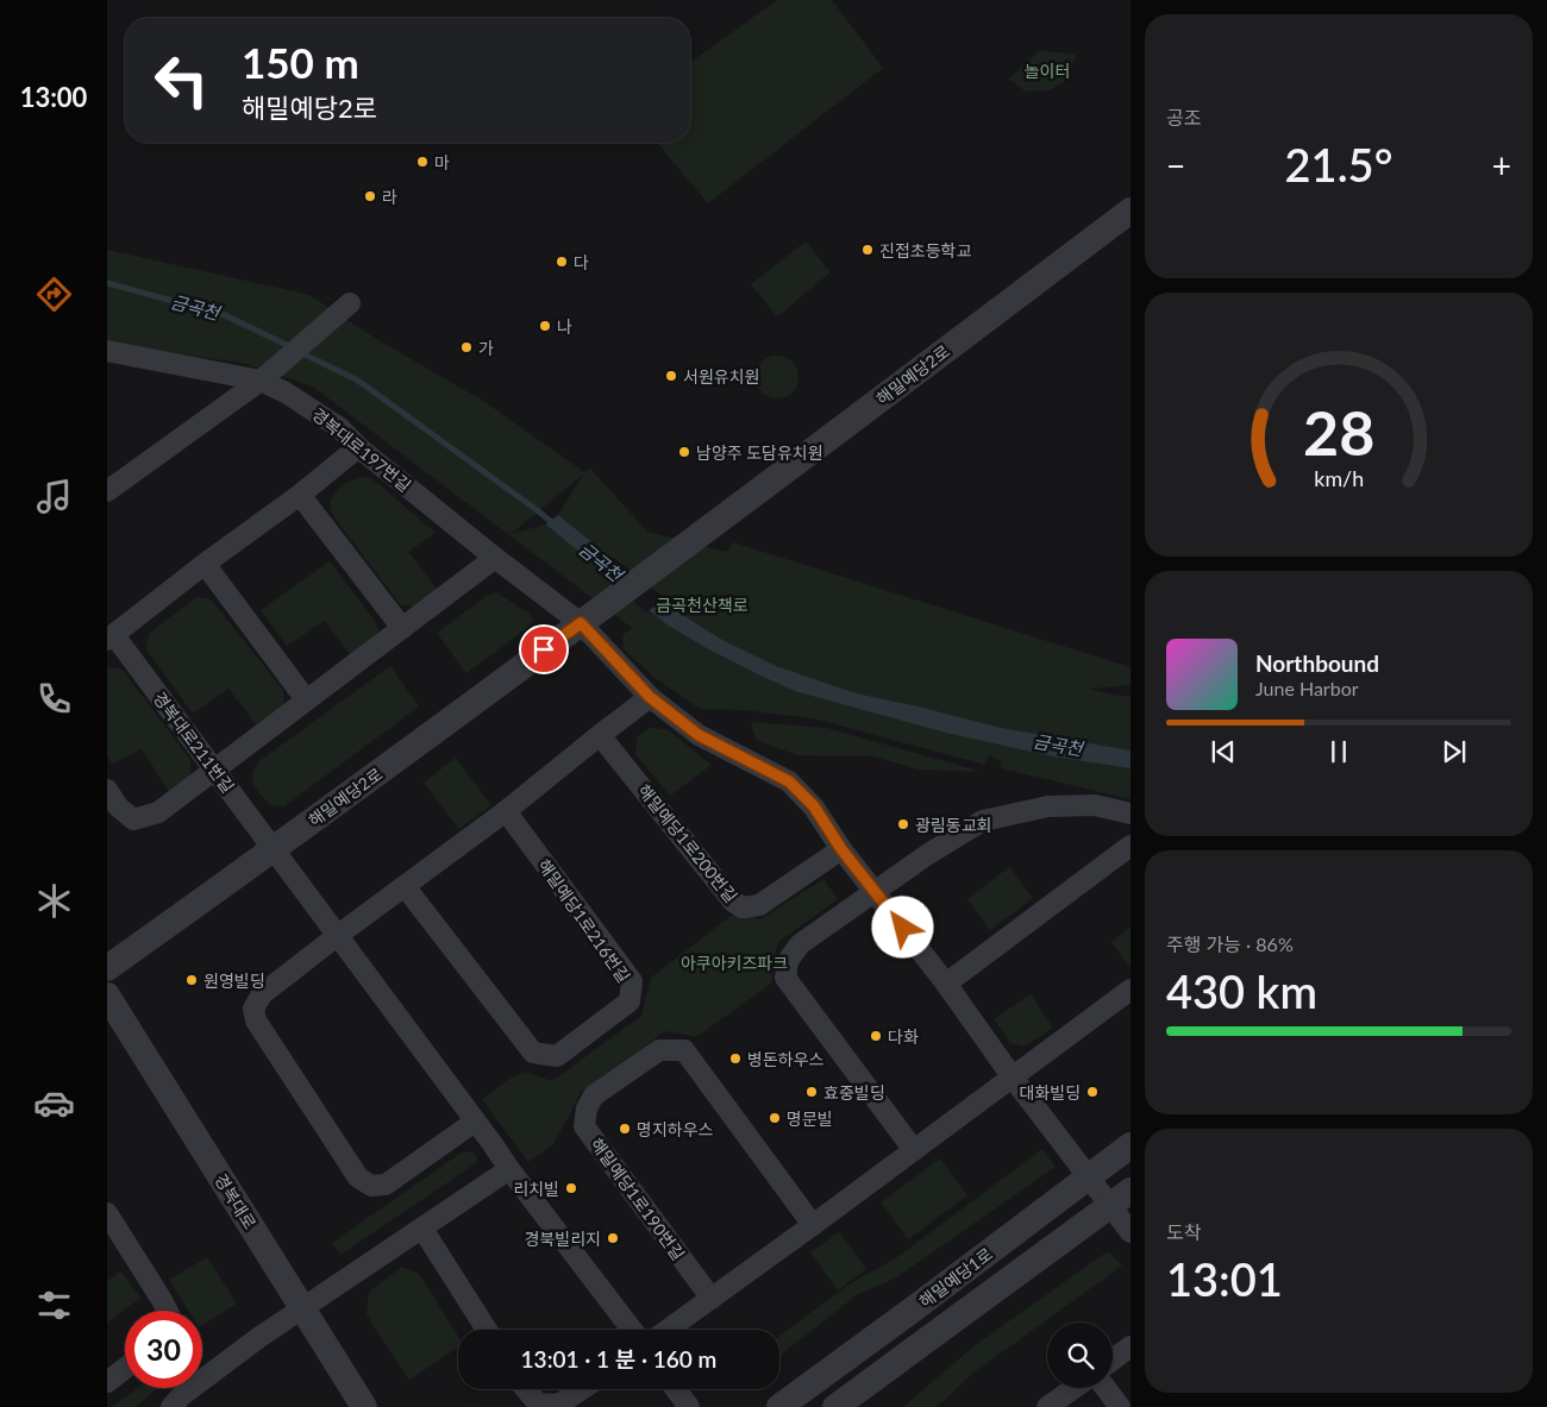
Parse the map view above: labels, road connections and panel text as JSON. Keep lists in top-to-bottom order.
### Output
{
  "streets": {
    "street": [
      "해밀예당2로",
      "경복대로197번길",
      "경복대로211번길",
      "해밀예당1로200번길",
      "해밀예당1로216번길",
      "해밀예당1로190번길",
      "경복대로",
      "해밀예당1로"
    ]
  },
  "crossings": [
    ["해밀예당2로", "경복대로197번길"],
    ["해밀예당2로", "경복대로211번길"],
    ["경복대로197번길", "경복대로211번길"]
  ],
  "water": ["금곡천"],
  "parks": ["놀이터", "금곡천산책로", "아쿠아키즈파크"],
  "places": [
    "마",
    "라",
    "진접초등학교",
    "다",
    "나",
    "가",
    "서원유치원",
    "남양주 도담유치원",
    "광림동교회",
    "원영빌딩",
    "다화",
    "병돈하우스",
    "효중빌딩",
    "대화빌딩",
    "명문빌",
    "명지하우스",
    "리치빌",
    "경북빌리지"
  ],
  "page": {
    "tabs": "13:00",
    "tile": [
      "공조",
      ["주행 가능 · 86%", "430 km"],
      ["도착", "13:01"]
    ],
    "turn": ["150 m", "해밀예당2로"],
    "heat": ["−", "21.5°", "+"],
    "song": ["Northbound", "June Harbor"],
    "limit": "30",
    "trip": "13:01 · 1 분 · 160 m",
    "gauge": ["28", "km/h"]
  }
}
